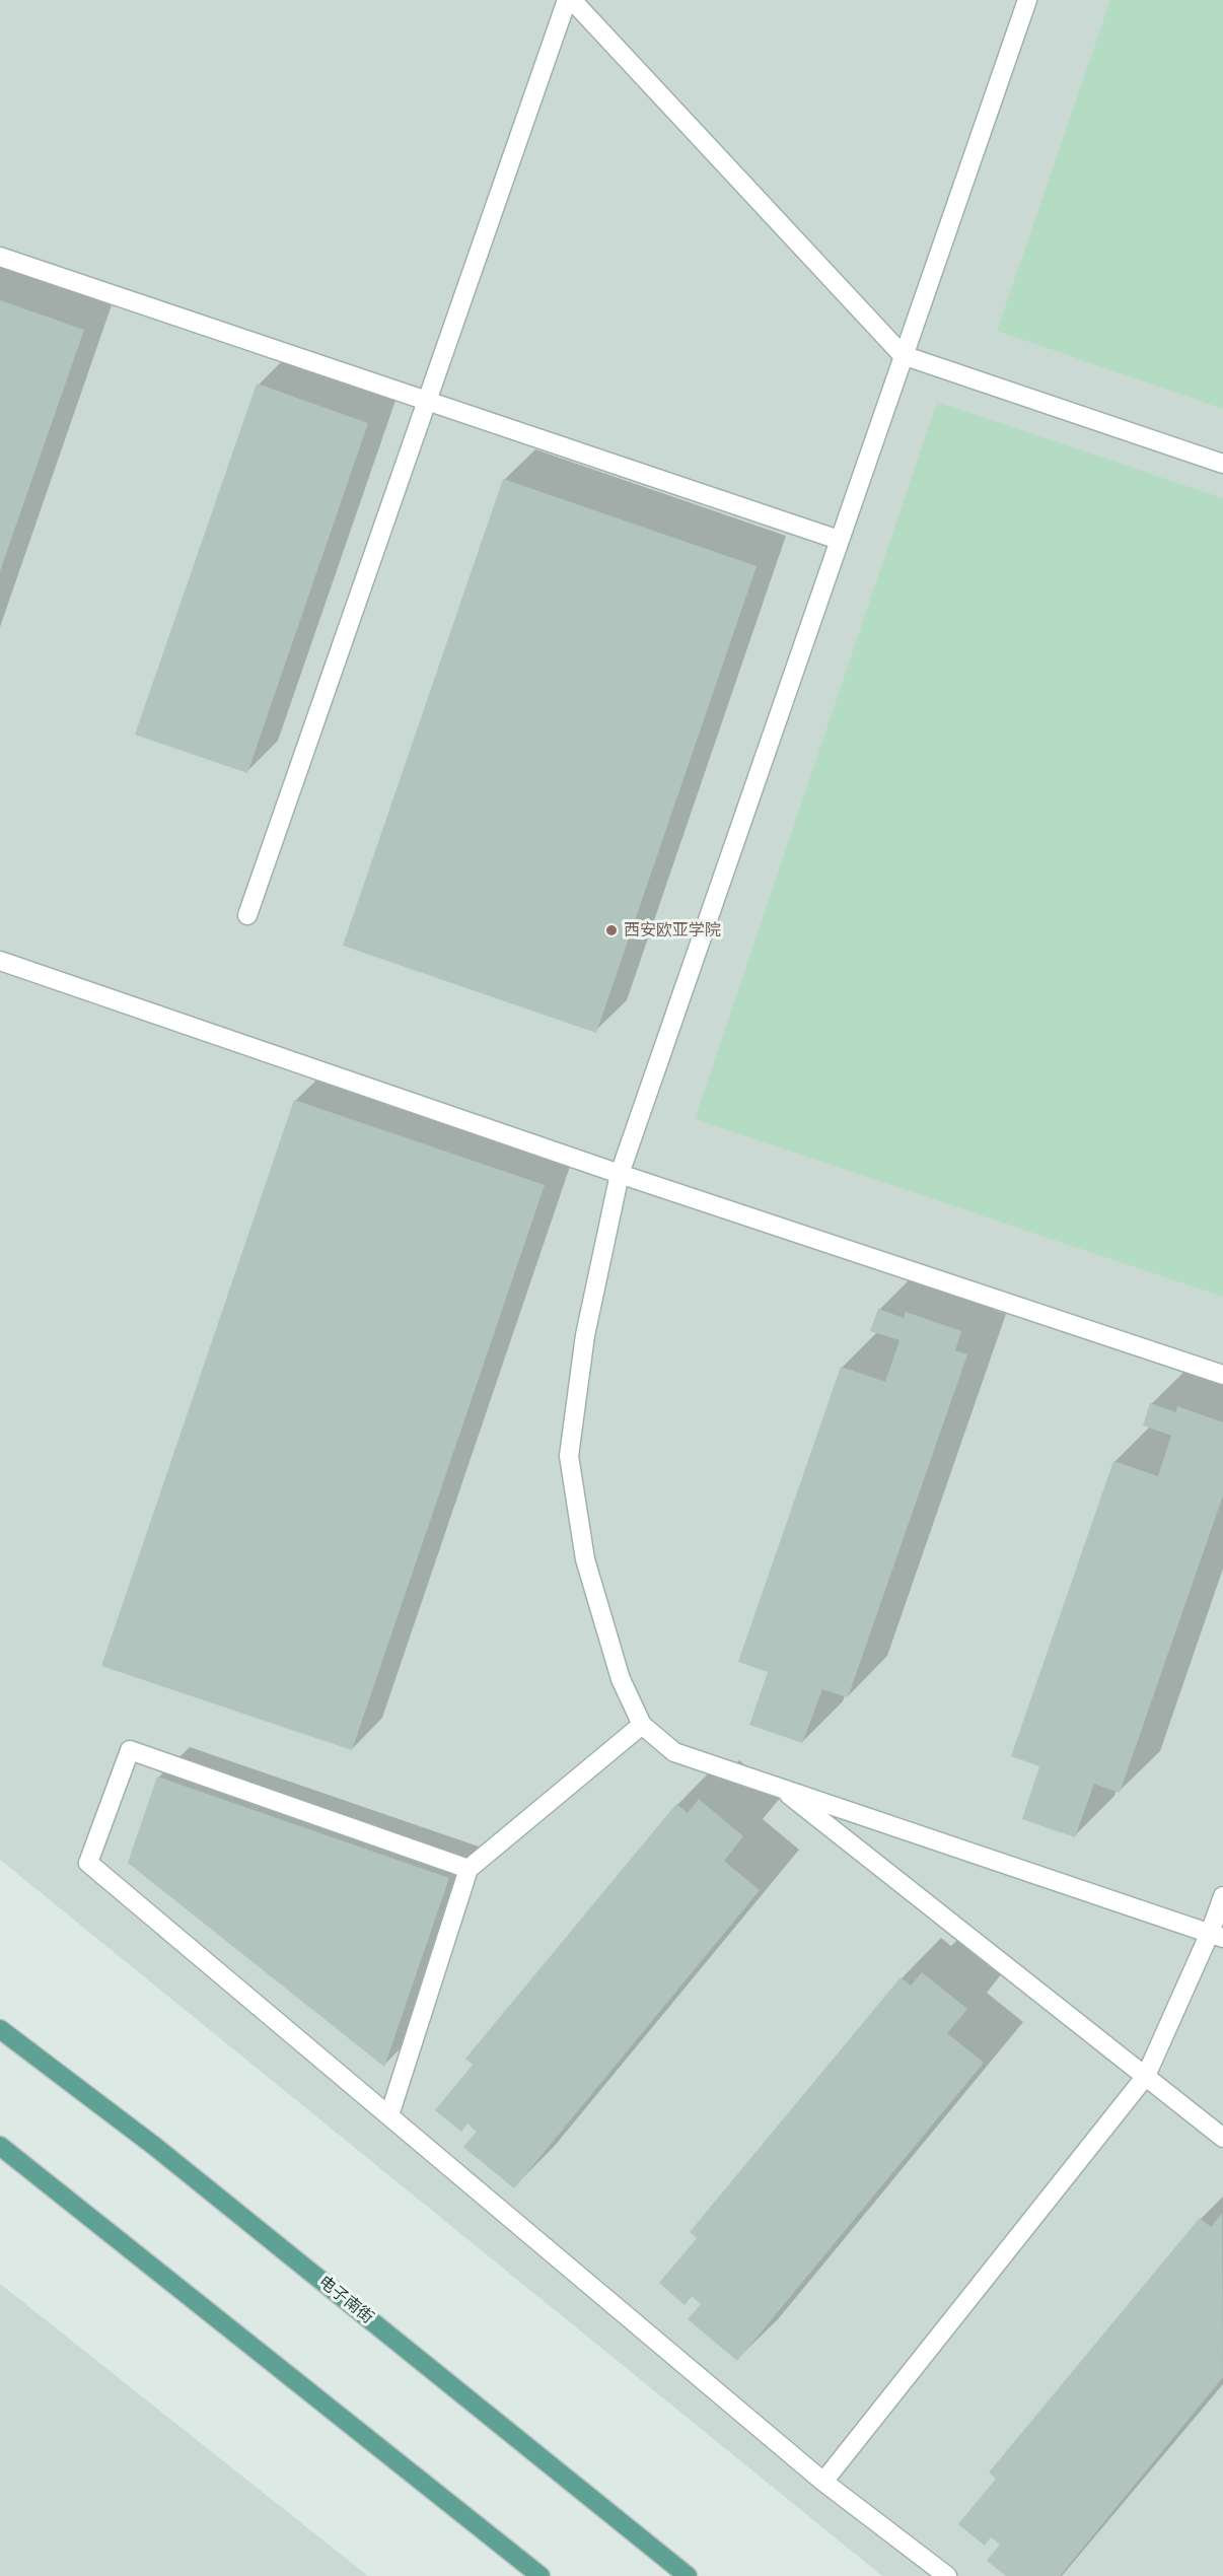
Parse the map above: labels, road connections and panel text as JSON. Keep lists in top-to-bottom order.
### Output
{
  "streets": {
    "main road": ["电子南街"]
  },
  "places": ["西安欧亚学院"]
}
